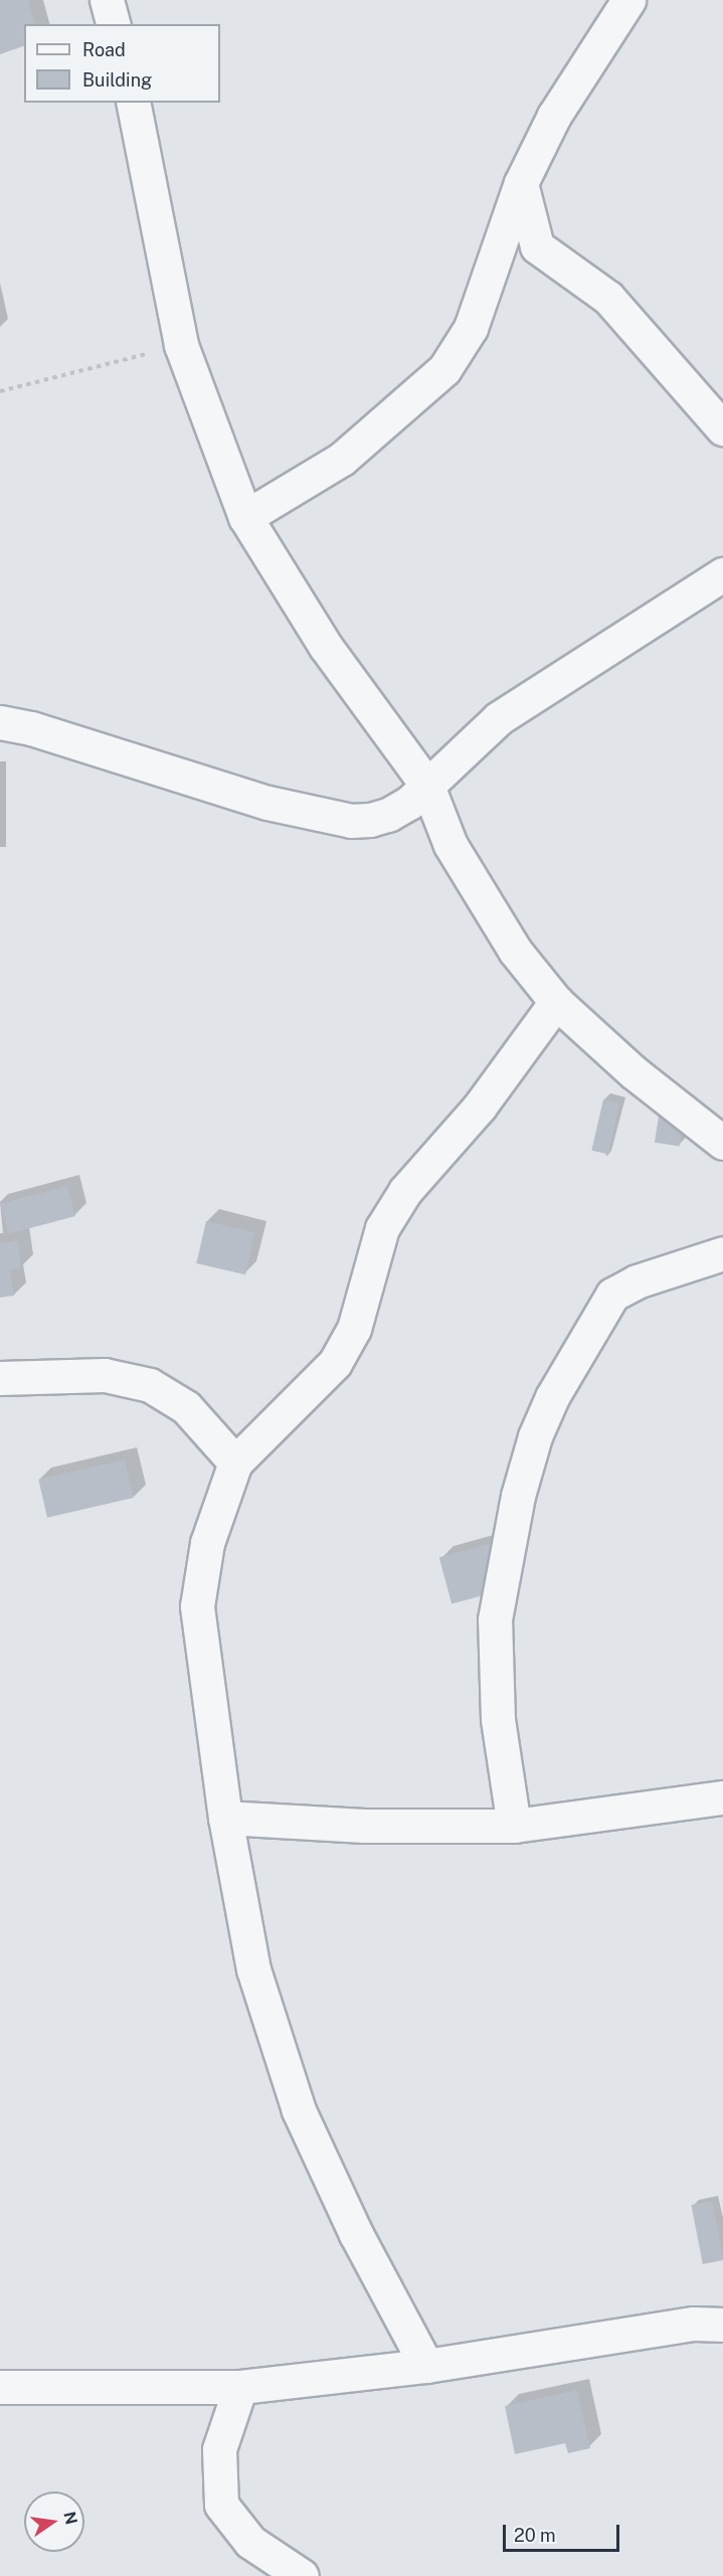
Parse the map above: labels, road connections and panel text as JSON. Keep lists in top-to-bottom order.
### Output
{
  "legend": ["Road", "Building"],
  "scale_bar": "20 m",
  "north": "right"
}
